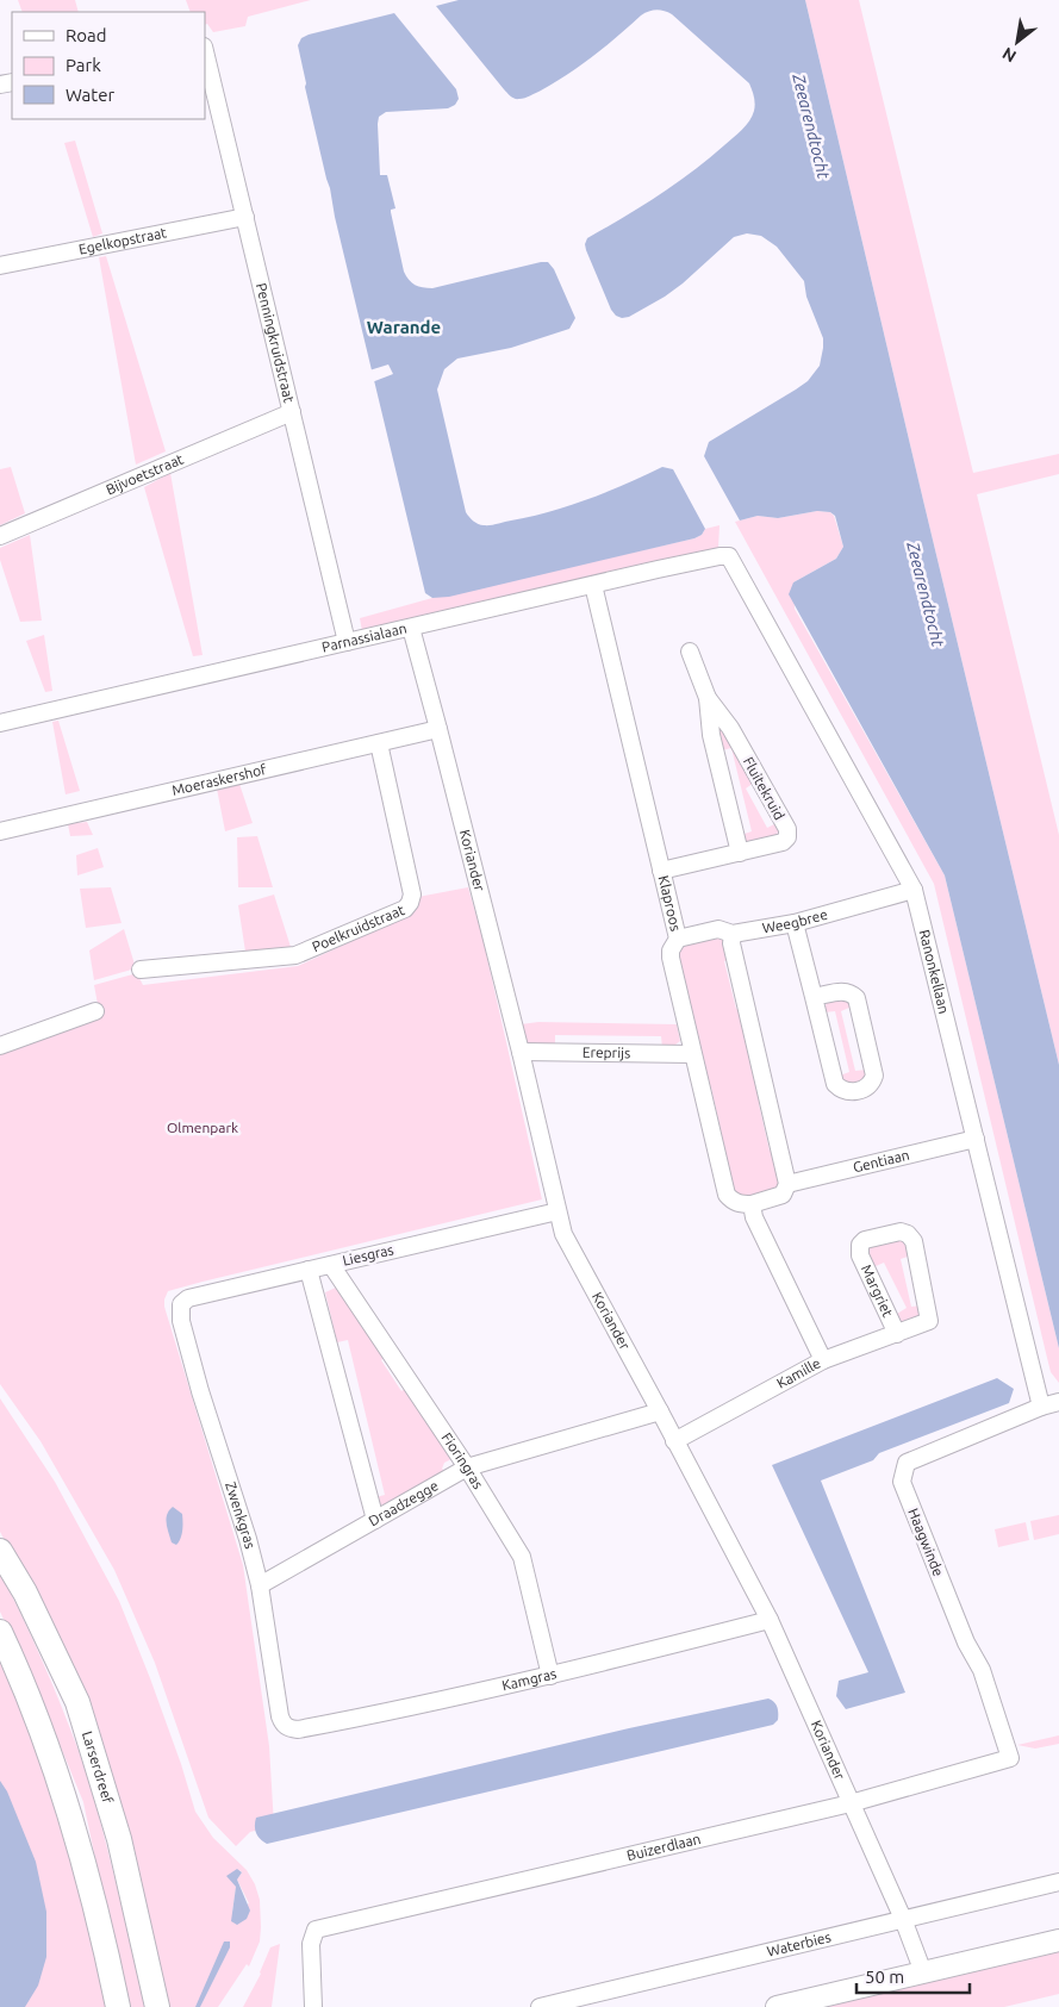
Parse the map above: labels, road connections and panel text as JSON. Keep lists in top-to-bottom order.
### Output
{
  "streets": {
    "main road": ["Larserdreef"],
    "street": [
      "Egelkopstraat",
      "Penningkruidstraat",
      "Bijvoetstraat",
      "Parnassialaan",
      "Moeraskershof",
      "Fluitekruid",
      "Koriander",
      "Klaproos",
      "Weegbree",
      "Poelkruidstraat",
      "Ranonkellaan",
      "Ereprijs",
      "Gentiaan",
      "Liesgras",
      "Margriet",
      "Kamille",
      "Fioringras",
      "Draadzegge",
      "Zwenkgras",
      "Haagwinde",
      "Kamgras",
      "Buizerdlaan",
      "Waterbies"
    ]
  },
  "crossings": [
    ["Egelkopstraat", "Penningkruidstraat"],
    ["Penningkruidstraat", "Bijvoetstraat"],
    ["Penningkruidstraat", "Parnassialaan"],
    ["Parnassialaan", "Koriander"],
    ["Parnassialaan", "Klaproos"],
    ["Parnassialaan", "Ranonkellaan"],
    ["Moeraskershof", "Koriander"],
    ["Moeraskershof", "Poelkruidstraat"],
    ["Fluitekruid", "Klaproos"],
    ["Koriander", "Ereprijs"],
    ["Koriander", "Liesgras"],
    ["Koriander", "Kamille"],
    ["Koriander", "Draadzegge"],
    ["Koriander", "Kamgras"],
    ["Koriander", "Buizerdlaan"],
    ["Koriander", "Waterbies"],
    ["Klaproos", "Weegbree"],
    ["Klaproos", "Ereprijs"],
    ["Weegbree", "Ranonkellaan"],
    ["Ranonkellaan", "Gentiaan"],
    ["Ranonkellaan", "Haagwinde"],
    ["Liesgras", "Fioringras"],
    ["Liesgras", "Zwenkgras"],
    ["Margriet", "Kamille"],
    ["Fioringras", "Draadzegge"],
    ["Fioringras", "Kamgras"],
    ["Draadzegge", "Zwenkgras"],
    ["Zwenkgras", "Kamgras"],
    ["Haagwinde", "Buizerdlaan"]
  ],
  "districts": ["Warande"],
  "water": ["Zeearendtocht"],
  "parks": ["Olmenpark"],
  "legend": ["Road", "Park", "Water"],
  "scale_bar": "50 m",
  "north": "bottom left"
}
